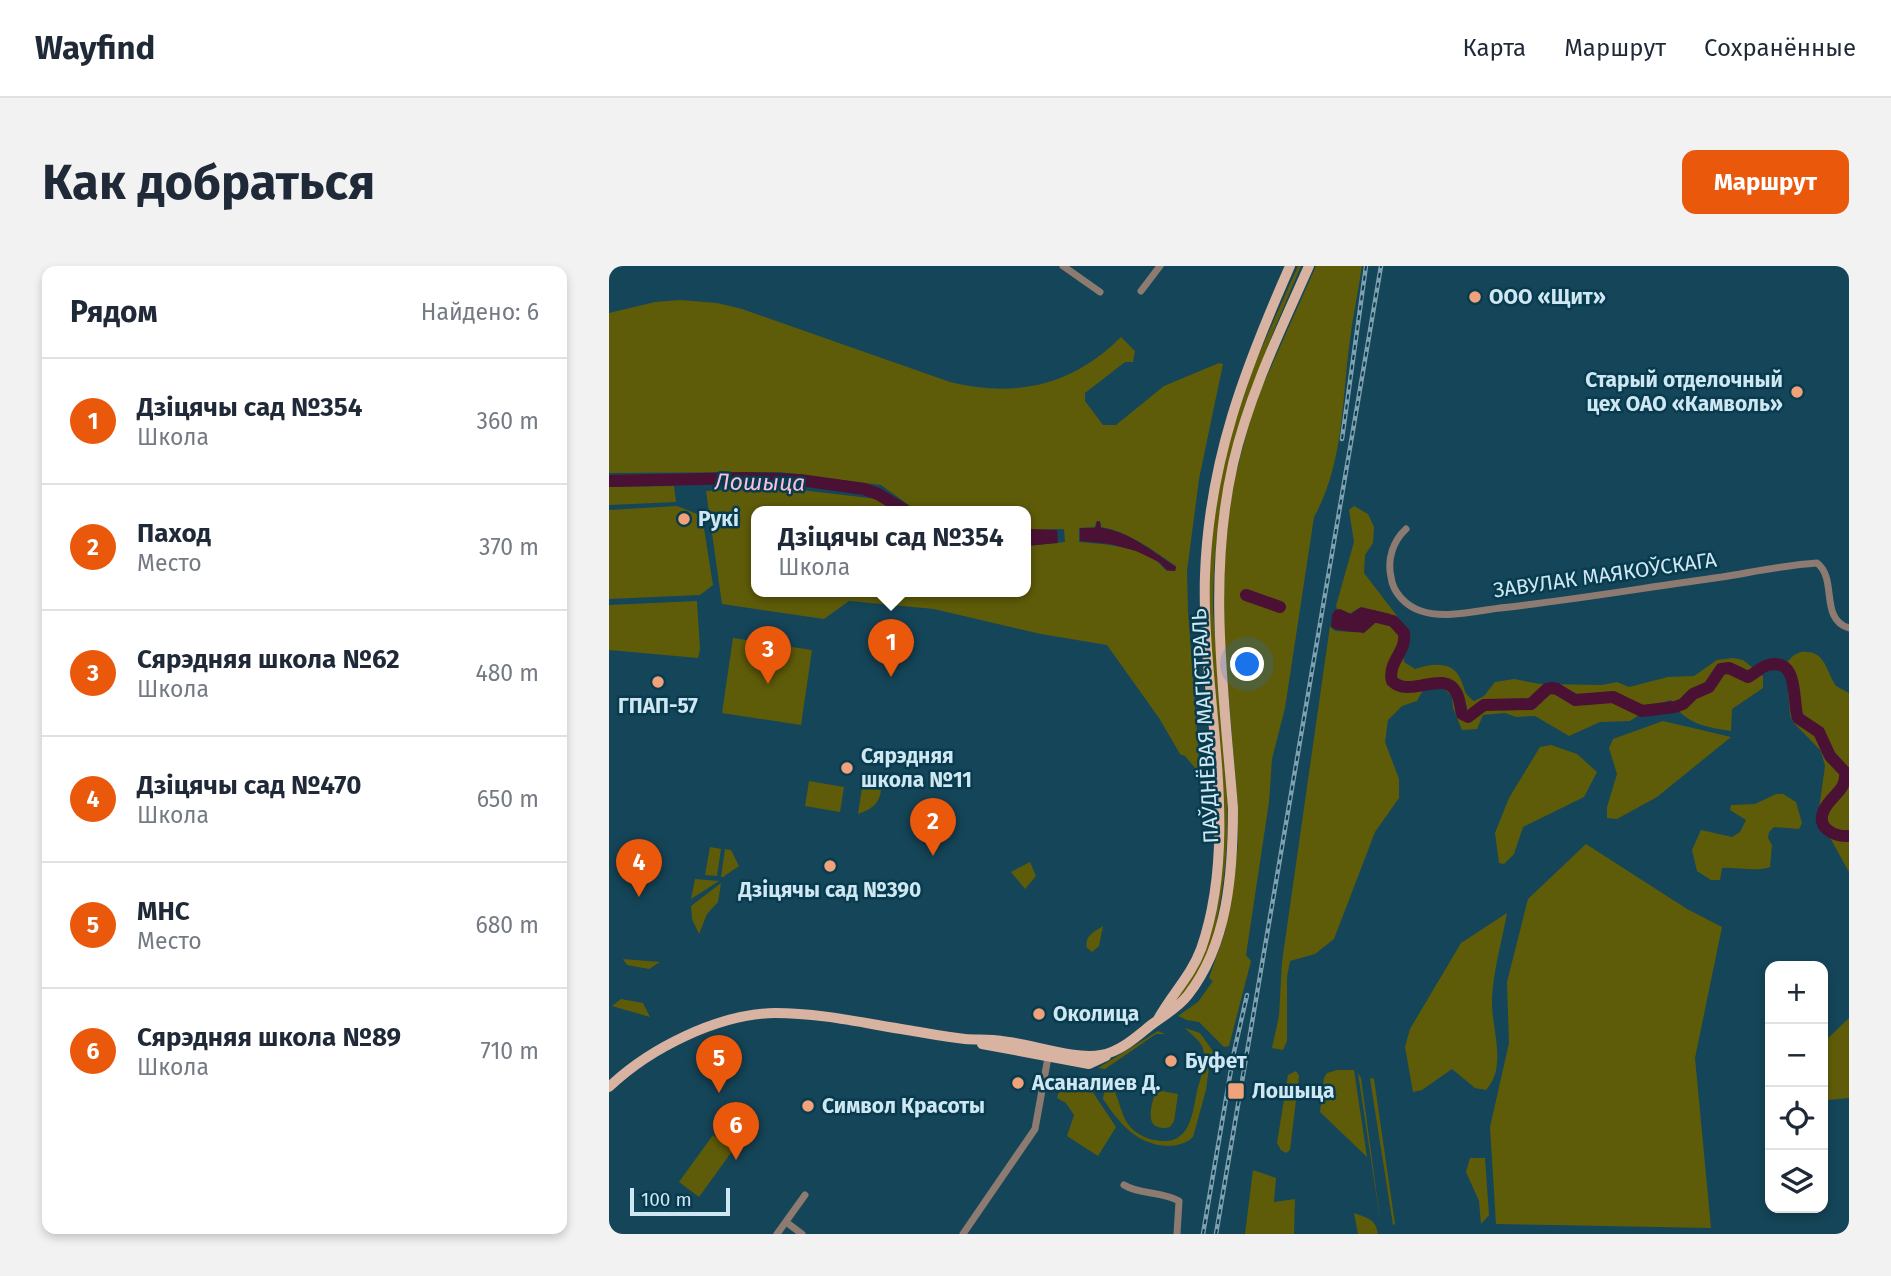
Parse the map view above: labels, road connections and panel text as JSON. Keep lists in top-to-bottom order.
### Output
{
  "streets": {
    "main road": ["ПАЎДНЁВАЯ МАГІСТРАЛЬ"],
    "street": ["ЗАВУЛАК МАЯКОЎСКАГА"]
  },
  "water": ["Лошыца"],
  "places": {
    "other": [
      "ООО «Щит»",
      "Старый отделочный цех ОАО «Камволь»",
      "Рукі",
      "ГПАП-57",
      "Сярэдняя школа №11",
      "Дзіцячы сад №390",
      "Околица",
      "Буфет",
      "Асаналиев Д.",
      "Символ Красоты"
    ],
    "transit": ["Лошыца"]
  },
  "scale_bar": "100 m",
  "page": {
    "header": "Wayfind",
    "nav": ["Карта", "Маршрут", "Сохранённые"],
    "buttons": "Маршрут",
    "title": "Как добраться",
    "heading": ["Рядом", "Найдено: 6"],
    "list": [
      {
        "mark": "1",
        "name": "Дзіцячы сад №354",
        "note": "Школа",
        "value": "360 m"
      },
      {
        "mark": "2",
        "name": "Паход",
        "note": "Место",
        "value": "370 m"
      },
      {
        "mark": "3",
        "name": "Сярэдняя школа №62",
        "note": "Школа",
        "value": "480 m"
      },
      {
        "mark": "4",
        "name": "Дзіцячы сад №470",
        "note": "Школа",
        "value": "650 m"
      },
      {
        "mark": "5",
        "name": "МНС",
        "note": "Место",
        "value": "680 m"
      },
      {
        "mark": "6",
        "name": "Сярэдняя школа №89",
        "note": "Школа",
        "value": "710 m"
      }
    ],
    "popup": ["Дзіцячы сад №354", "Школа"],
    "pins": [
      "1",
      "3",
      "2",
      "4",
      "5",
      "6"
    ],
    "map_buttons": ["+", "−"],
    "scale": "100 m"
  }
}
